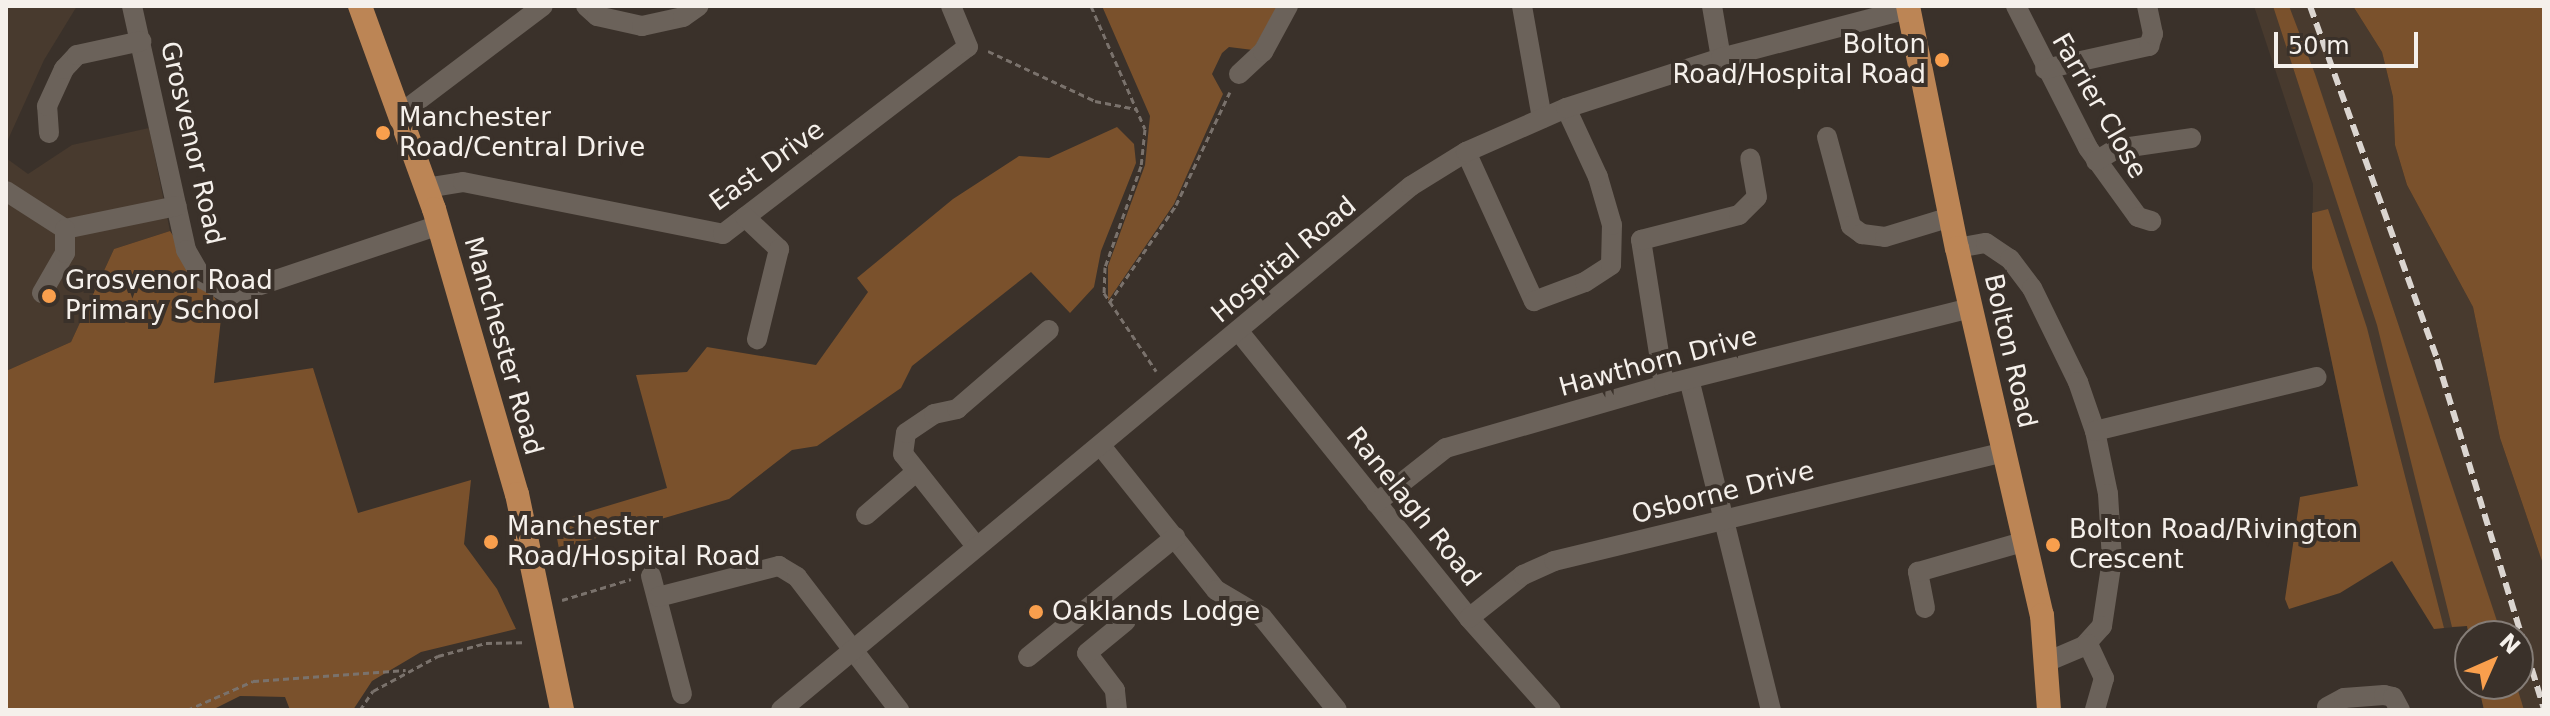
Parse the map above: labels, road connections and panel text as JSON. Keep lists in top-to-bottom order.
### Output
{
  "streets": {
    "main road": ["Manchester Road", "Bolton Road"],
    "street": [
      "Farrier Close",
      "Grosvenor Road",
      "East Drive",
      "Hospital Road",
      "Hawthorn Drive",
      "Osborne Drive",
      "Ranelagh Road"
    ]
  },
  "crossings": [
    ["Grosvenor Road", "Manchester Road"],
    ["East Drive", "Manchester Road"],
    ["Hospital Road", "Bolton Road"],
    ["Hospital Road", "Ranelagh Road"],
    ["Bolton Road", "Hawthorn Drive"],
    ["Bolton Road", "Osborne Drive"],
    ["Hawthorn Drive", "Ranelagh Road"],
    ["Osborne Drive", "Ranelagh Road"]
  ],
  "places": [
    "Bolton Road/Hospital Road",
    "Manchester Road/Central Drive",
    "Grosvenor Road Primary School",
    "Manchester Road/Hospital Road",
    "Bolton Road/Rivington Crescent",
    "Oaklands Lodge"
  ],
  "scale_bar": "50 m",
  "north": "top right"
}
